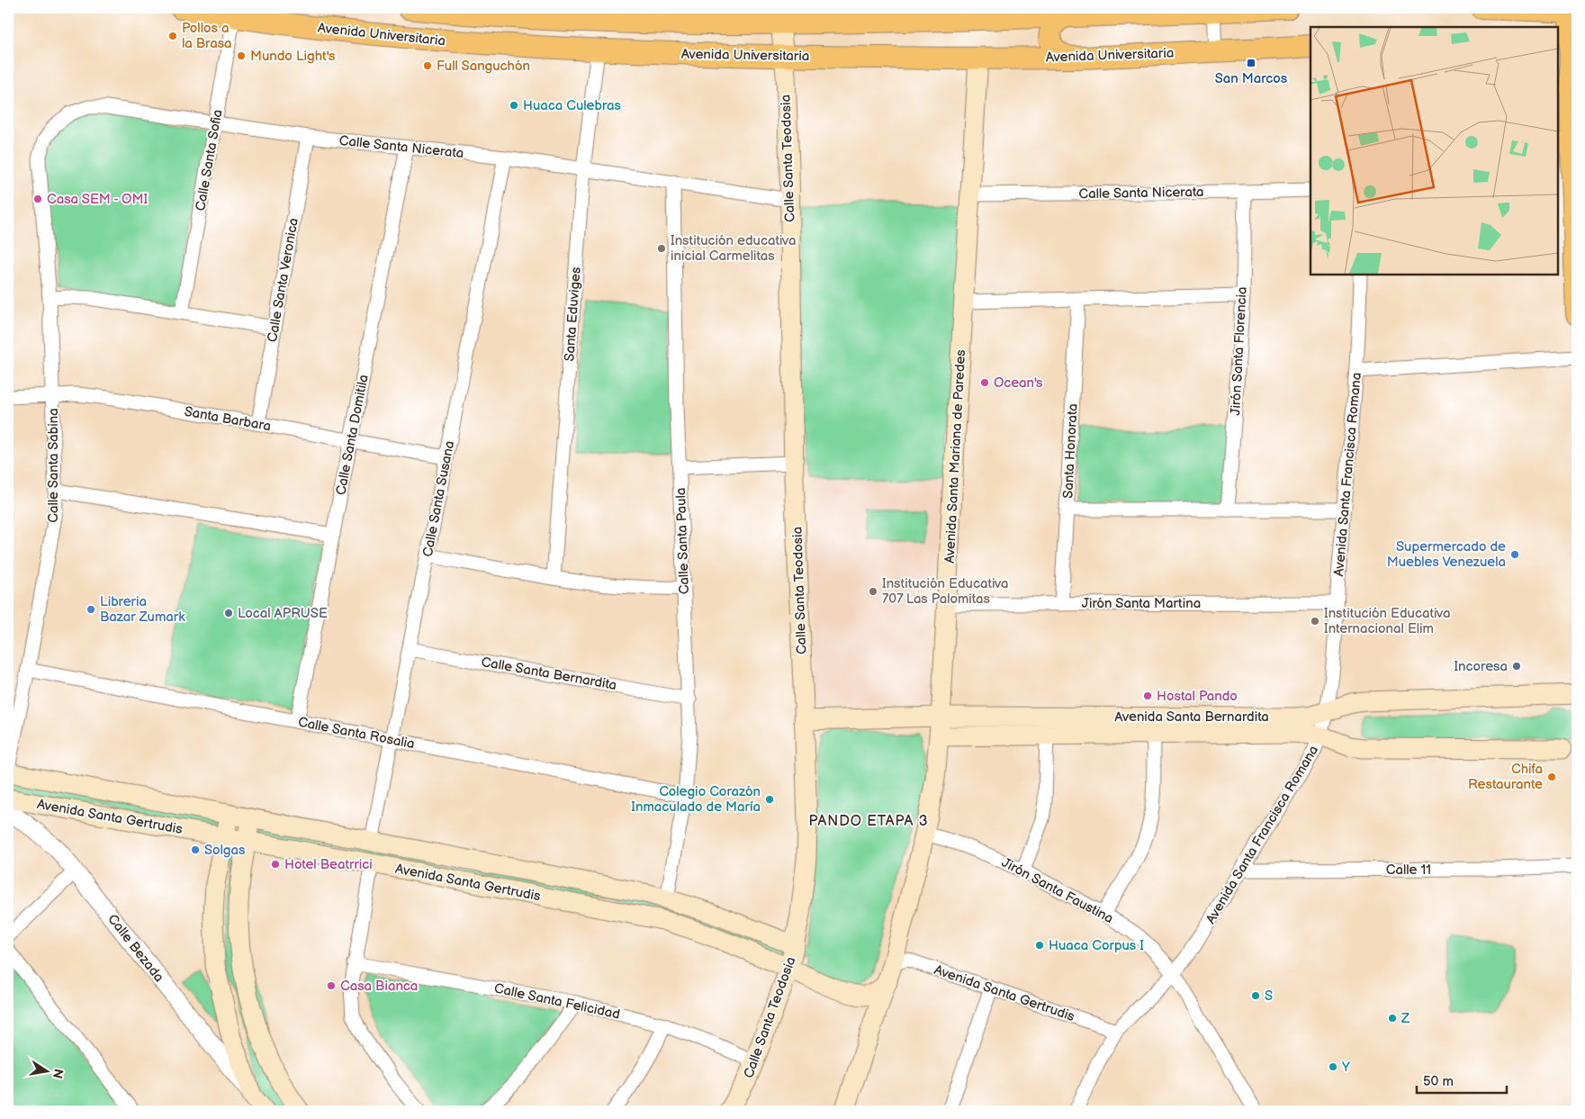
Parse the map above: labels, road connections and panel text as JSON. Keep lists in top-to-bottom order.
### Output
{
  "streets": {
    "main road": [
      "Avenida Universitaria",
      "Calle Santa Teodosia",
      "Avenida Santa Mariana de Paredes",
      "Avenida Santa Bernardita",
      "Avenida Santa Gertrudis"
    ],
    "street": [
      "Calle Santa Nicerata",
      "Calle Santa Sofia",
      "Calle Santa Veronica",
      "Santa Eduviges",
      "Jirón Santa Florencia",
      "Santa Barbara",
      "Calle Santa Domitila",
      "Santa Honorata",
      "Calle Santa Sabina",
      "Avenida Santa Francisca Romana",
      "Calle Santa Susana",
      "Calle Santa Paula",
      "Jirón Santa Martina",
      "Calle Santa Bernardita",
      "Calle Santa Rosalia",
      "Calle 11",
      "Jirón Santa Faustina",
      "Calle Bezada",
      "Calle Santa Felicidad"
    ]
  },
  "crossings": [
    ["Avenida Universitaria", "Calle Santa Teodosia"],
    ["Avenida Universitaria", "Calle Santa Sofia"],
    ["Avenida Universitaria", "Santa Eduviges"],
    ["Avenida Universitaria", "Avenida Santa Mariana de Paredes"],
    ["Calle Santa Nicerata", "Calle Santa Teodosia"],
    ["Calle Santa Nicerata", "Calle Santa Sofia"],
    ["Calle Santa Nicerata", "Calle Santa Veronica"],
    ["Calle Santa Nicerata", "Santa Eduviges"],
    ["Calle Santa Nicerata", "Jirón Santa Florencia"],
    ["Calle Santa Nicerata", "Calle Santa Domitila"],
    ["Calle Santa Nicerata", "Avenida Santa Mariana de Paredes"],
    ["Calle Santa Nicerata", "Calle Santa Sabina"],
    ["Calle Santa Nicerata", "Calle Santa Susana"],
    ["Calle Santa Nicerata", "Calle Santa Paula"],
    ["Calle Santa Teodosia", "Avenida Santa Bernardita"],
    ["Calle Santa Teodosia", "Avenida Santa Gertrudis"],
    ["Calle Santa Teodosia", "Calle Santa Felicidad"],
    ["Calle Santa Veronica", "Santa Barbara"],
    ["Santa Barbara", "Calle Santa Domitila"],
    ["Santa Barbara", "Calle Santa Sabina"],
    ["Santa Barbara", "Calle Santa Susana"],
    ["Calle Santa Domitila", "Calle Santa Rosalia"],
    ["Santa Honorata", "Jirón Santa Martina"],
    ["Avenida Santa Mariana de Paredes", "Jirón Santa Martina"],
    ["Avenida Santa Mariana de Paredes", "Avenida Santa Bernardita"],
    ["Avenida Santa Mariana de Paredes", "Avenida Santa Gertrudis"],
    ["Avenida Santa Mariana de Paredes", "Jirón Santa Faustina"],
    ["Calle Santa Sabina", "Calle Santa Rosalia"],
    ["Avenida Santa Francisca Romana", "Jirón Santa Martina"],
    ["Avenida Santa Francisca Romana", "Avenida Santa Bernardita"],
    ["Avenida Santa Francisca Romana", "Avenida Santa Gertrudis"],
    ["Avenida Santa Francisca Romana", "Calle 11"],
    ["Avenida Santa Francisca Romana", "Jirón Santa Faustina"],
    ["Calle Santa Susana", "Calle Santa Bernardita"],
    ["Calle Santa Susana", "Calle Santa Rosalia"],
    ["Calle Santa Susana", "Avenida Santa Gertrudis"],
    ["Calle Santa Paula", "Calle Santa Bernardita"],
    ["Calle Santa Paula", "Calle Santa Rosalia"],
    ["Calle Santa Paula", "Avenida Santa Gertrudis"]
  ],
  "districts": ["PANDO ETAPA 3"],
  "places": {
    "other": [
      "Pollos a la Brasa",
      "Mundo Light's",
      "Full Sanguchón",
      "Huaca Culebras",
      "Casa SEM - OMI",
      "Institución educativa inicial Carmelitas",
      "Ocean's",
      "Supermercado de Muebles Venezuela",
      "Institución Educativa 707 Las Palomitas",
      "Libreria Bazar Zumark",
      "Local APRUSE",
      "Institución Educativa Internacional Elim",
      "Incoresa",
      "Hostal Pando",
      "Chifa Restaurante",
      "Colegio Corazón Inmaculado de María",
      "Solgas",
      "Hotel Beatrrici",
      "Huaca Corpus I",
      "Casa Bianca",
      "S",
      "Z",
      "Y"
    ],
    "transit": ["San Marcos"]
  },
  "scale_bar": "50 m",
  "north": "right"
}
